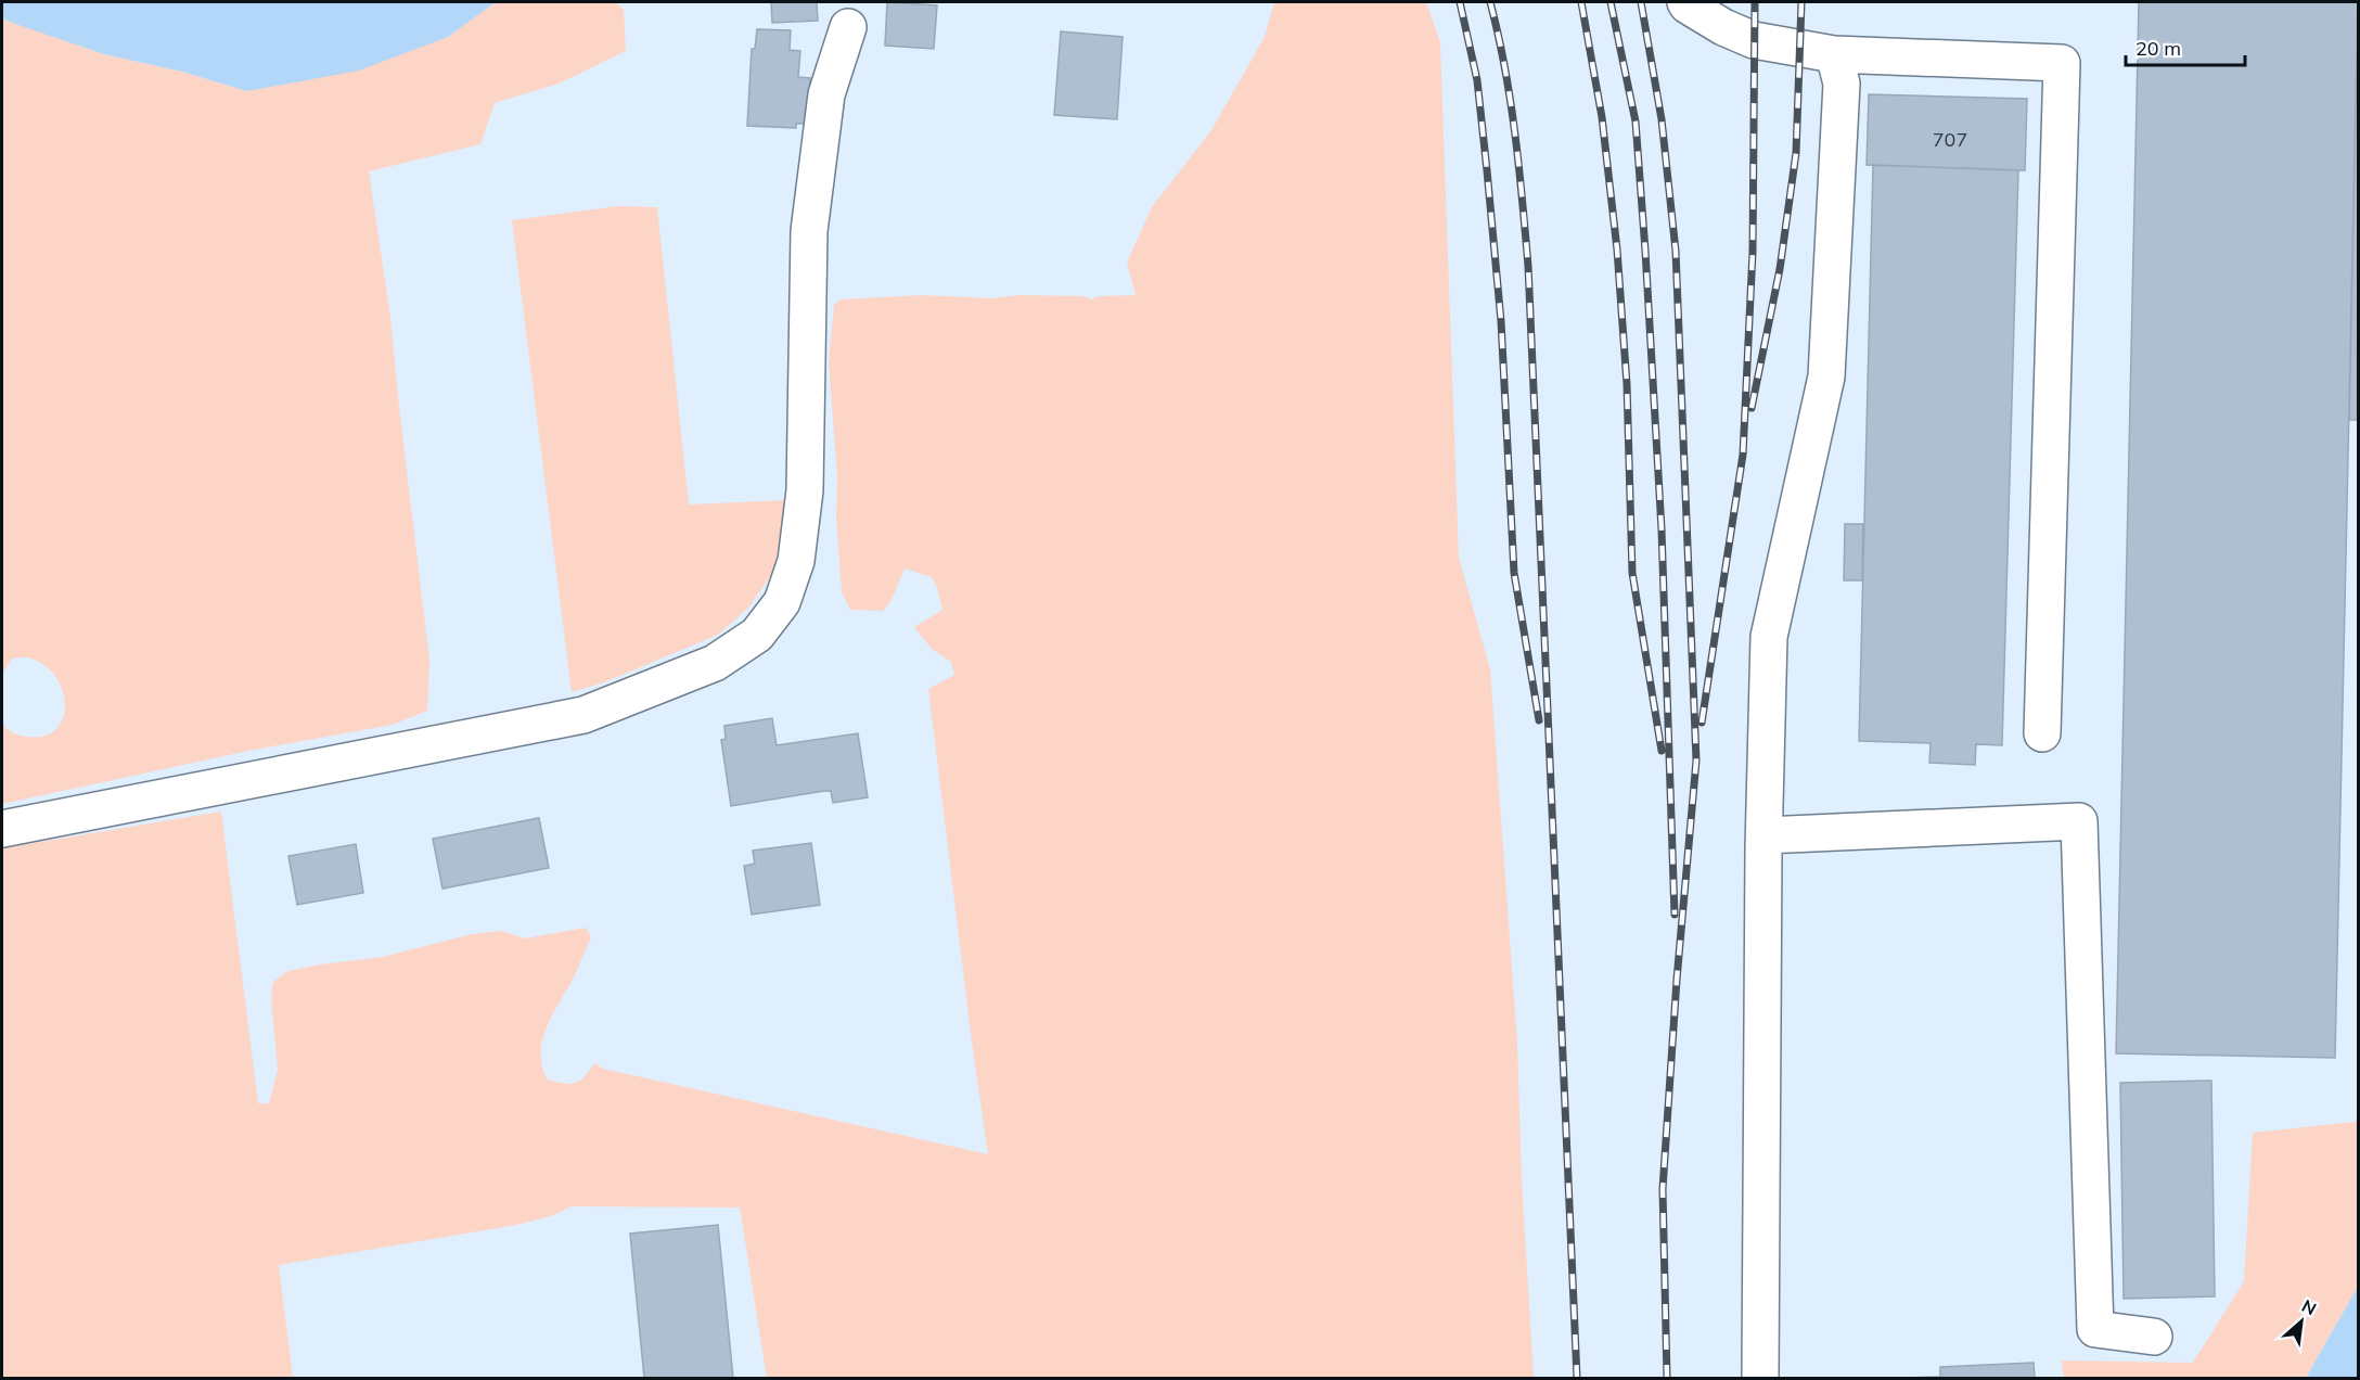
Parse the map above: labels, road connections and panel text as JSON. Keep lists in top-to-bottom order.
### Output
{
  "house_numbers": ["707"],
  "scale_bar": "20 m",
  "north": "top right"
}
